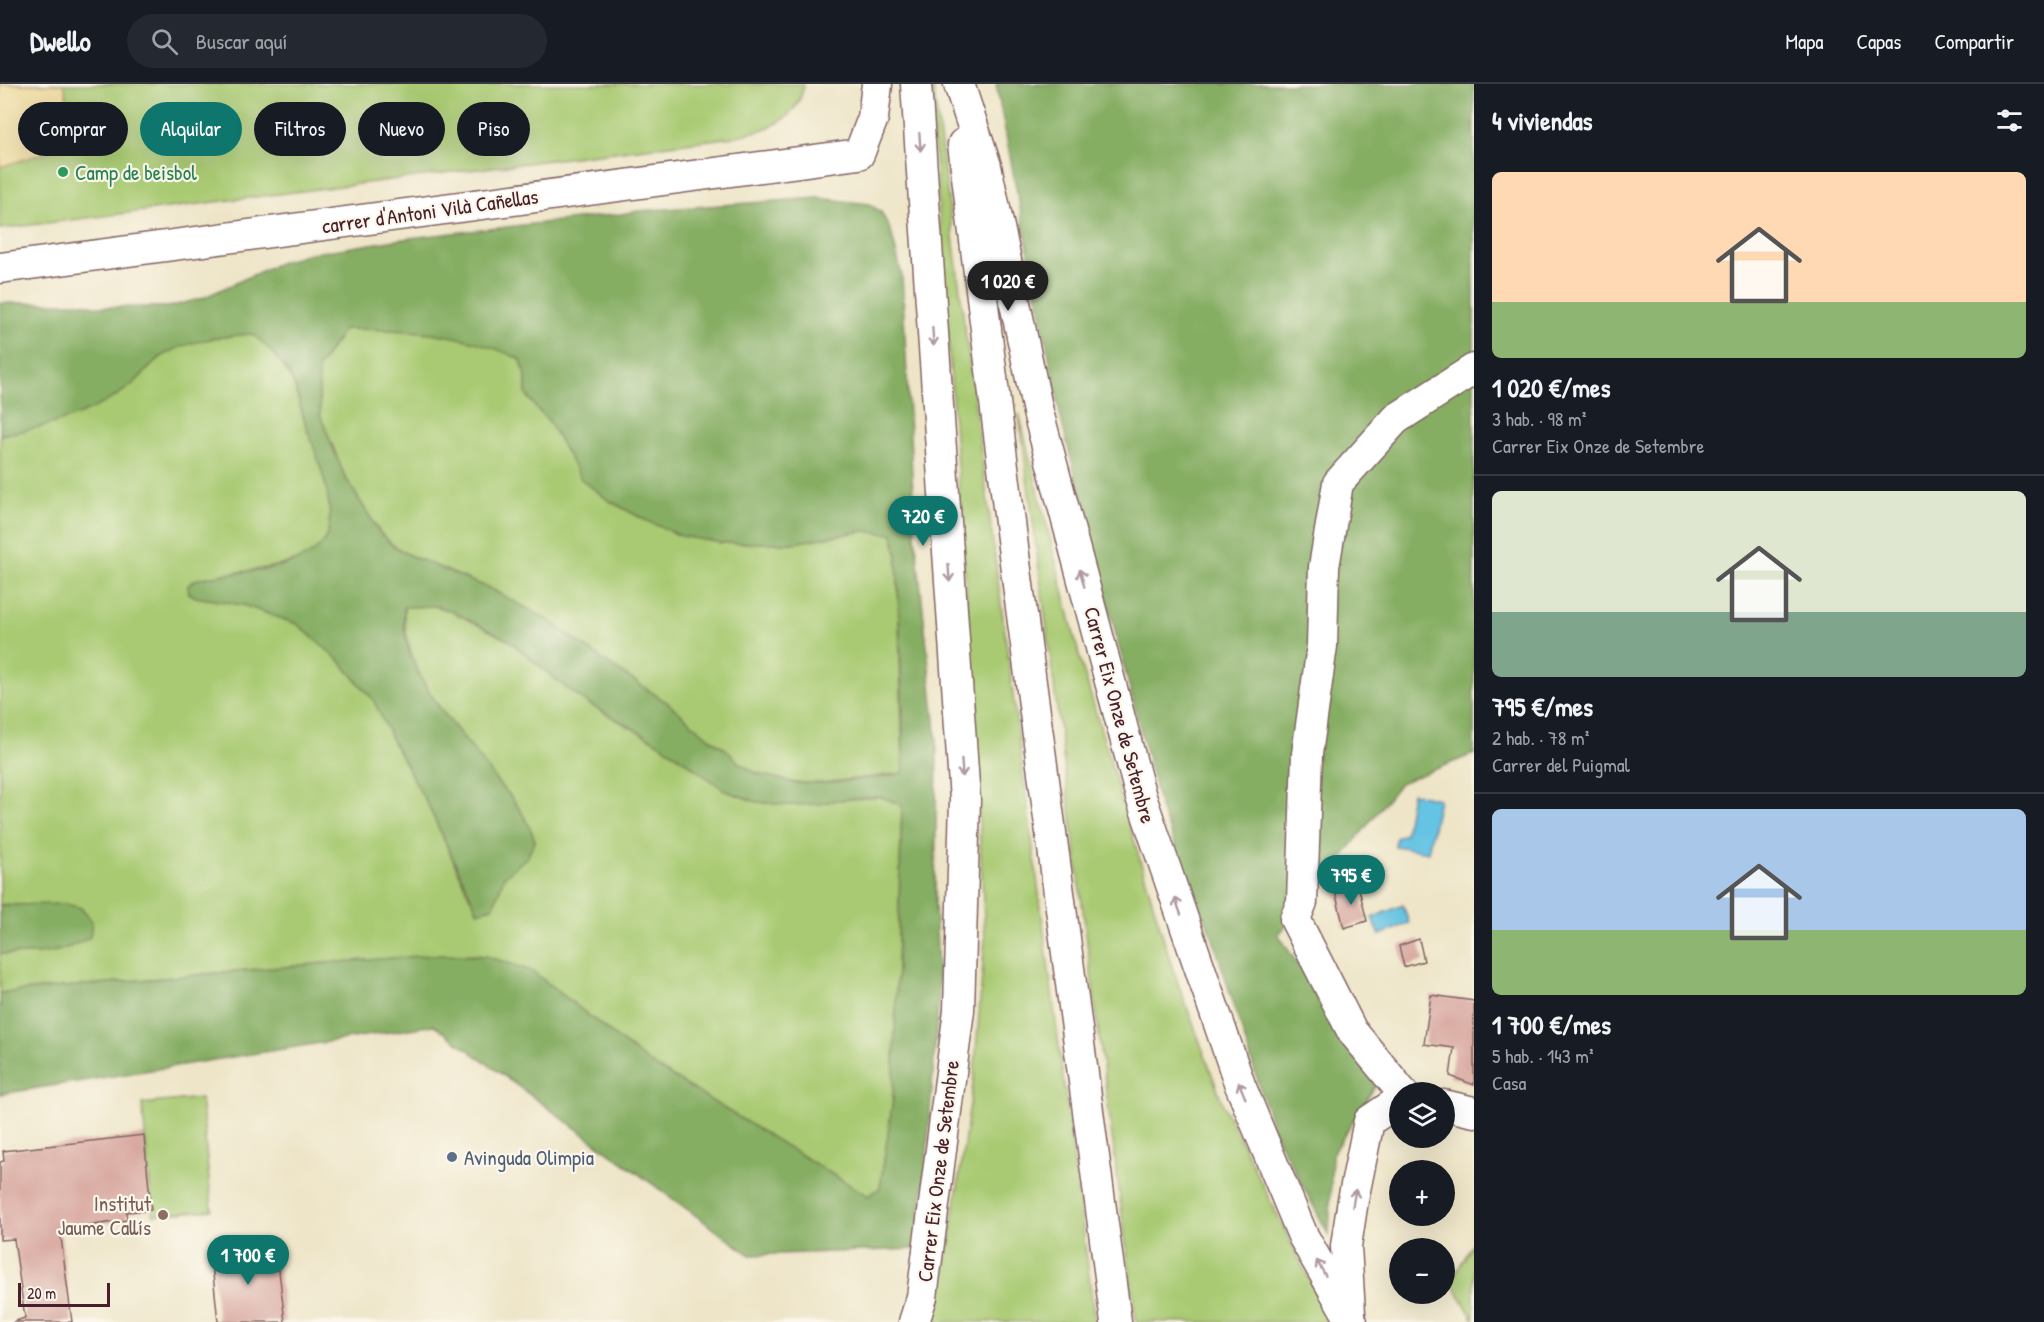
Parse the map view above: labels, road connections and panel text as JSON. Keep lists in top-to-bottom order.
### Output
{
  "streets": {
    "street": ["carrer d'Antoni Vilà Cañellas", "Carrer Eix Onze de Setembre"]
  },
  "places": ["Camp de beisbol", "Avinguda Olimpia", "Institut Jaume Callís"],
  "scale_bar": "20 m",
  "page": {
    "header": "Dwello",
    "search": "Buscar aquí",
    "nav": ["Mapa", "Capas", "Compartir"],
    "heading": "4 viviendas",
    "chip": [
      "Comprar",
      "Alquilar",
      "Filtros",
      "Nuevo",
      "Piso"
    ],
    "list": [
      {
        "name": "1 020 €/mes",
        "note": "3 hab. · 98 m² · Carrer Eix Onze de Setembre"
      },
      {
        "name": "795 €/mes",
        "note": "2 hab. · 78 m² · Carrer del Puigmal"
      },
      {
        "name": "1 700 €/mes",
        "note": "5 hab. · 143 m² · Casa"
      }
    ],
    "price": [
      "1 020 €",
      "720 €",
      "795 €",
      "1 700 €"
    ],
    "map_buttons": ["+", "−"],
    "scale": "20 m"
  }
}
